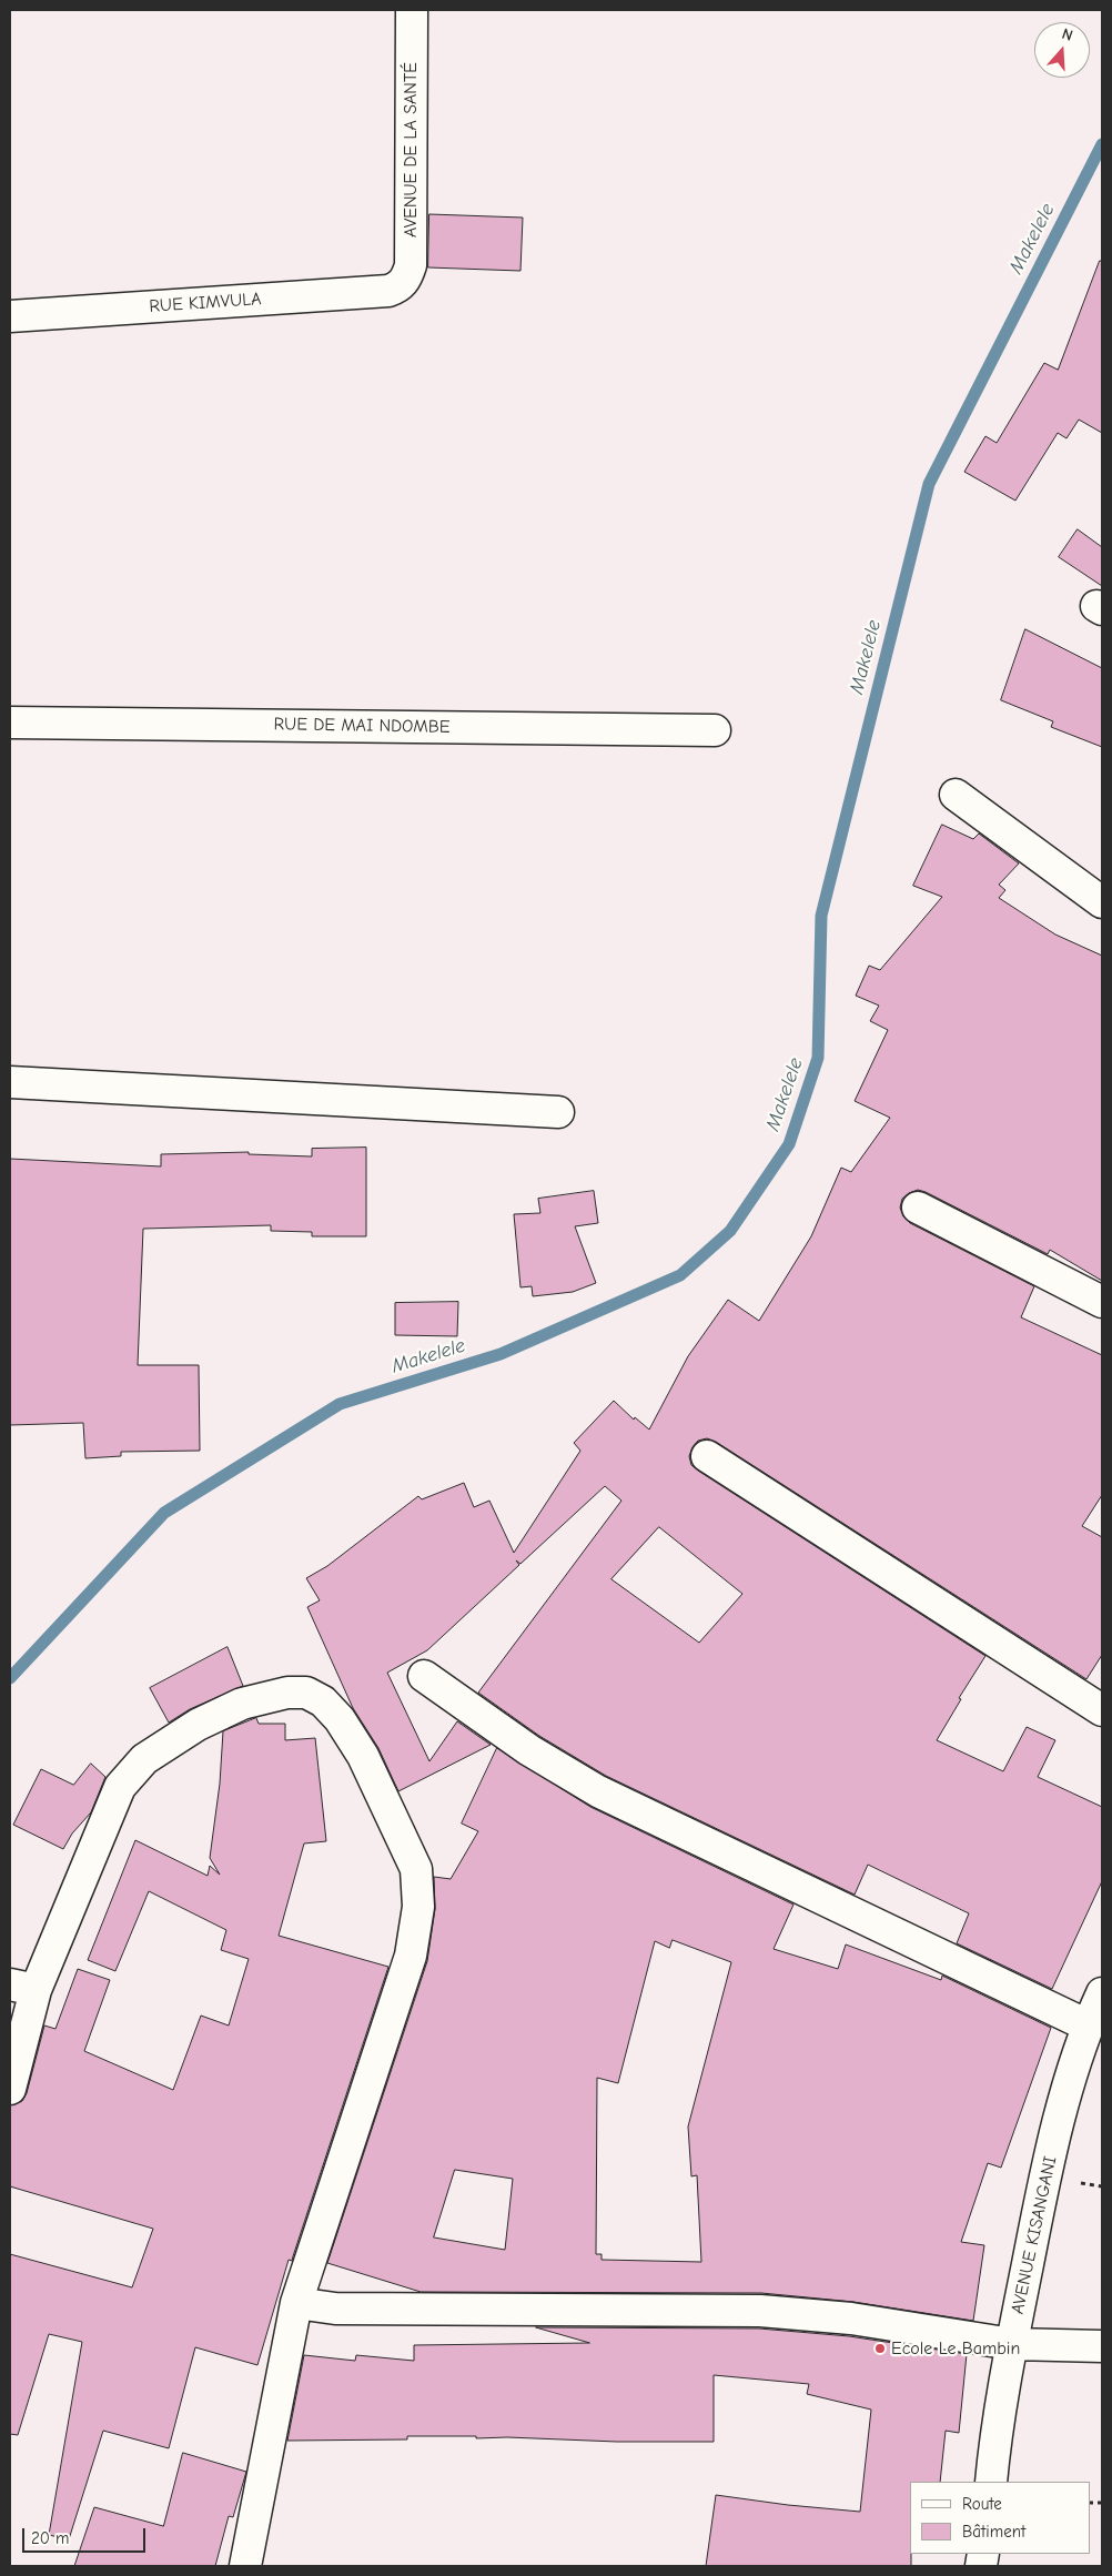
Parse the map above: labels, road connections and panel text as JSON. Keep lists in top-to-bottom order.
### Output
{
  "streets": {
    "street": [
      "AVENUE DE LA SANTÉ",
      "RUE KIMVULA",
      "RUE DE MAI NDOMBE",
      "AVENUE KISANGANI"
    ]
  },
  "crossings": [
    ["AVENUE DE LA SANTÉ", "RUE KIMVULA"]
  ],
  "water": ["Makelele"],
  "places": ["Ecole Le Bambin"],
  "legend": ["Route", "Bâtiment"],
  "scale_bar": "20 m",
  "north": "top"
}
